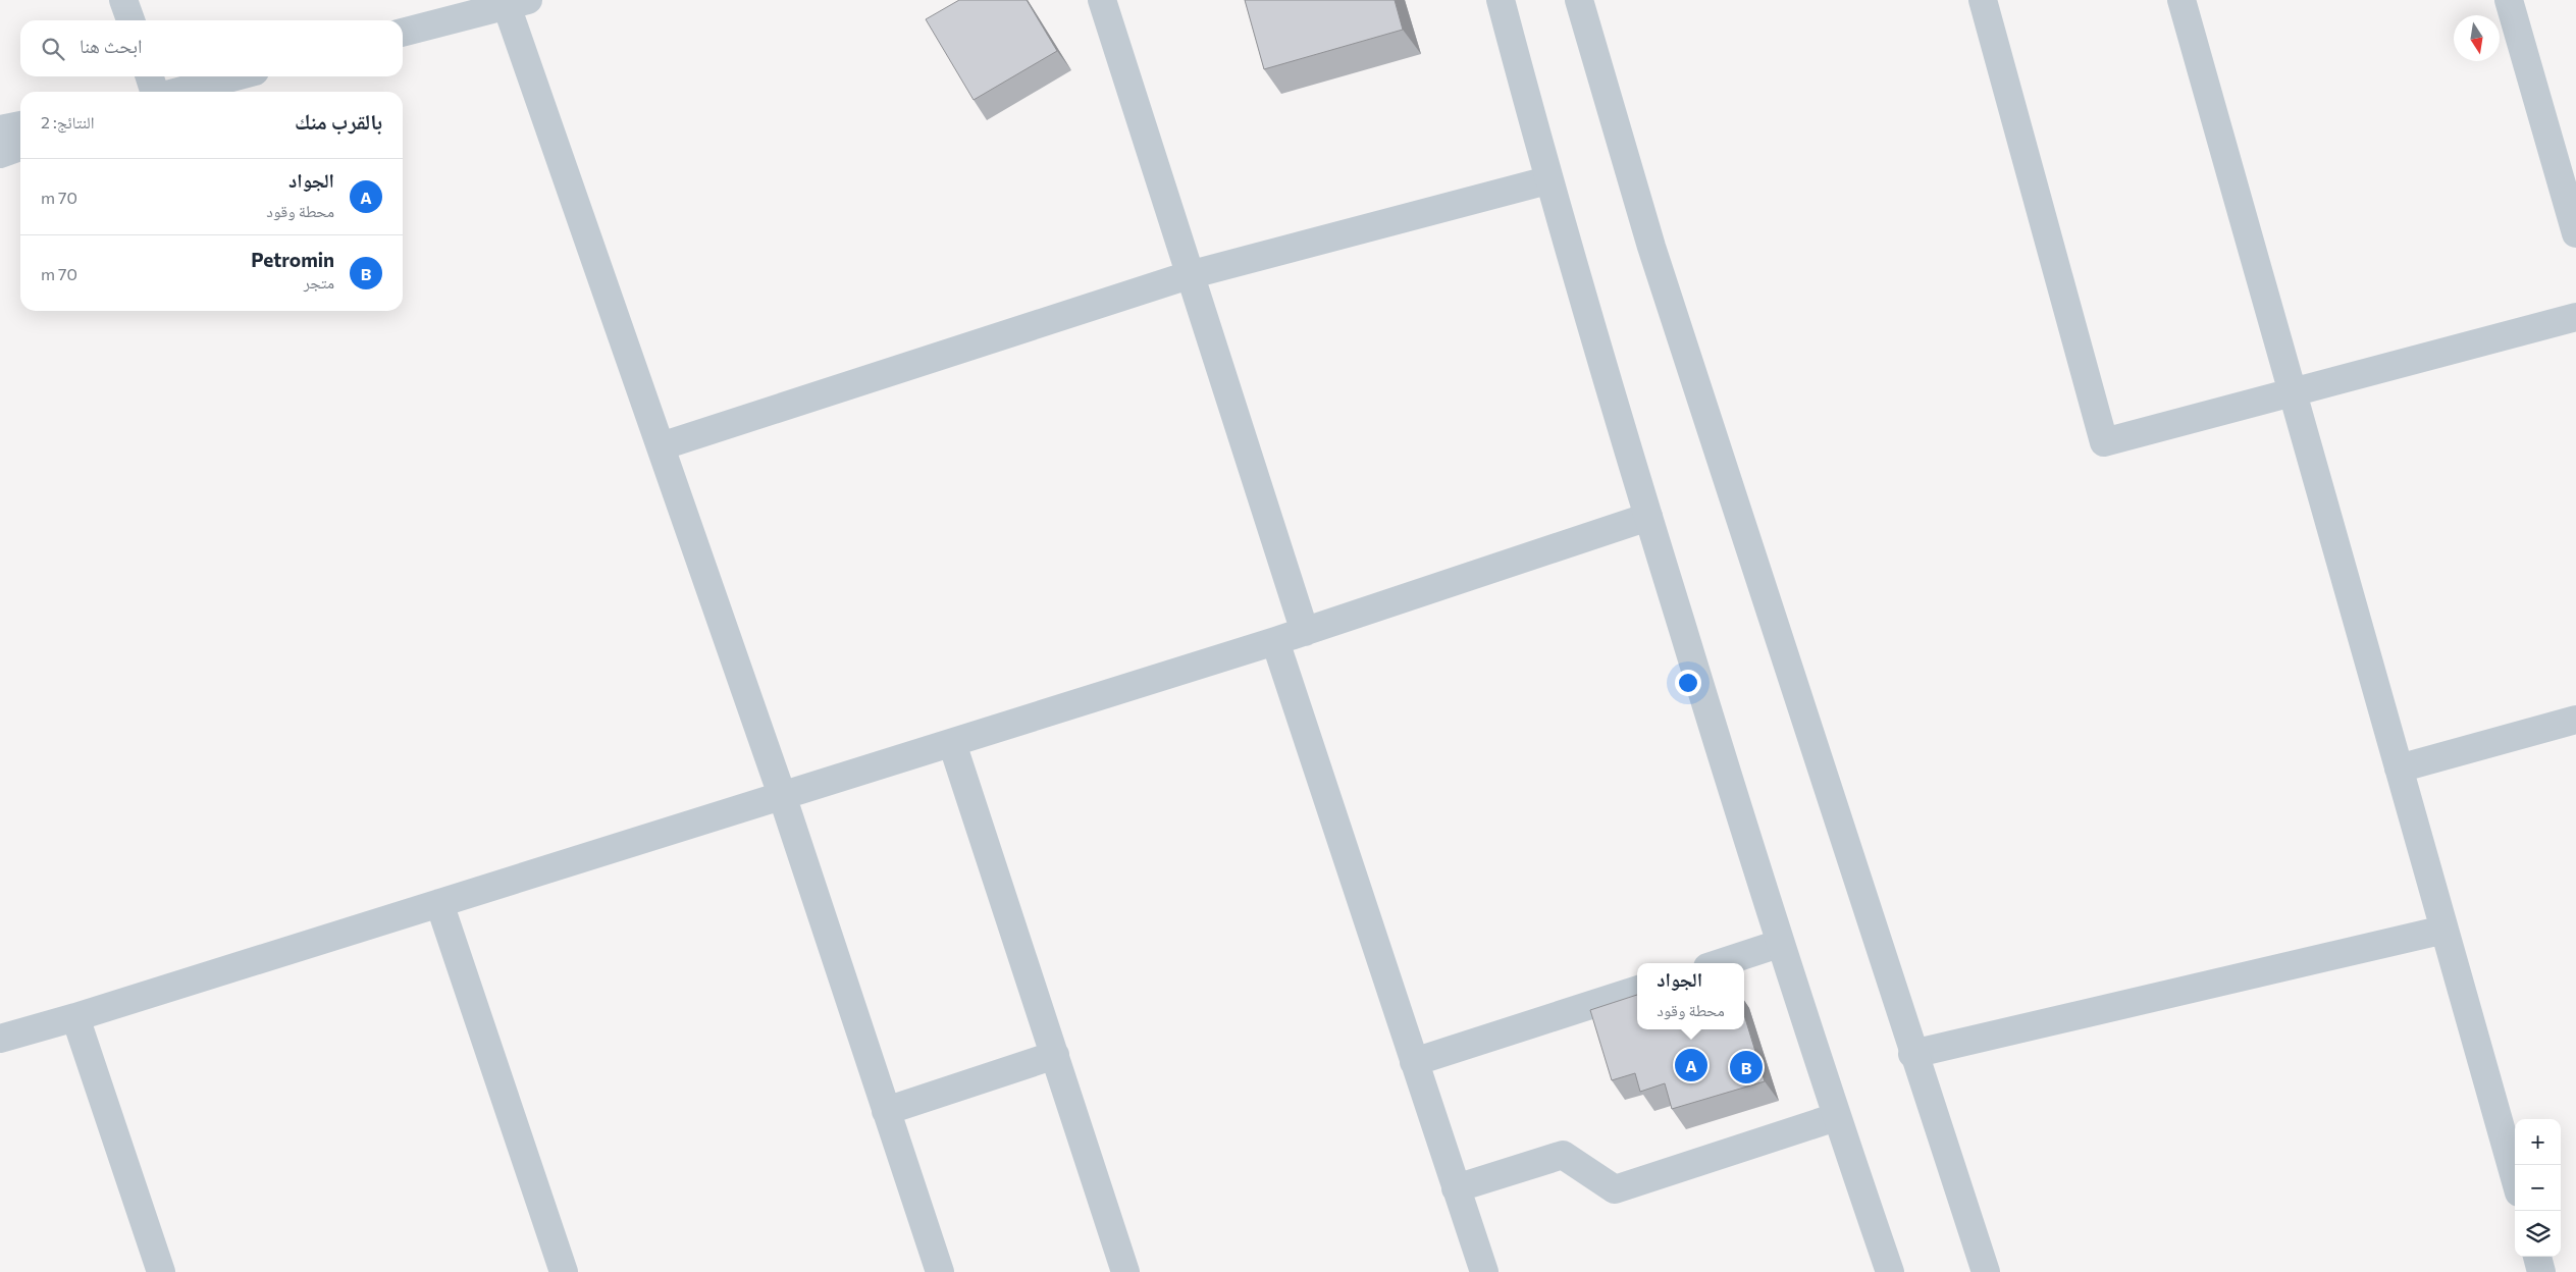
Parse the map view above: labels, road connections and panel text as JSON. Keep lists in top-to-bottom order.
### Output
{
  "north": "bottom",
  "page": {
    "search": "ابحث هنا",
    "heading": ["بالقرب منك", "النتائج: 2"],
    "list": [
      {
        "mark": "A",
        "name": "الجواد",
        "note": "محطة وقود",
        "value": "70 m"
      },
      {
        "mark": "B",
        "name": "Petromin",
        "note": "متجر",
        "value": "70 m"
      }
    ],
    "popup": ["الجواد", "محطة وقود"],
    "pins": ["A", "B"],
    "map_buttons": ["+", "−"]
  }
}
